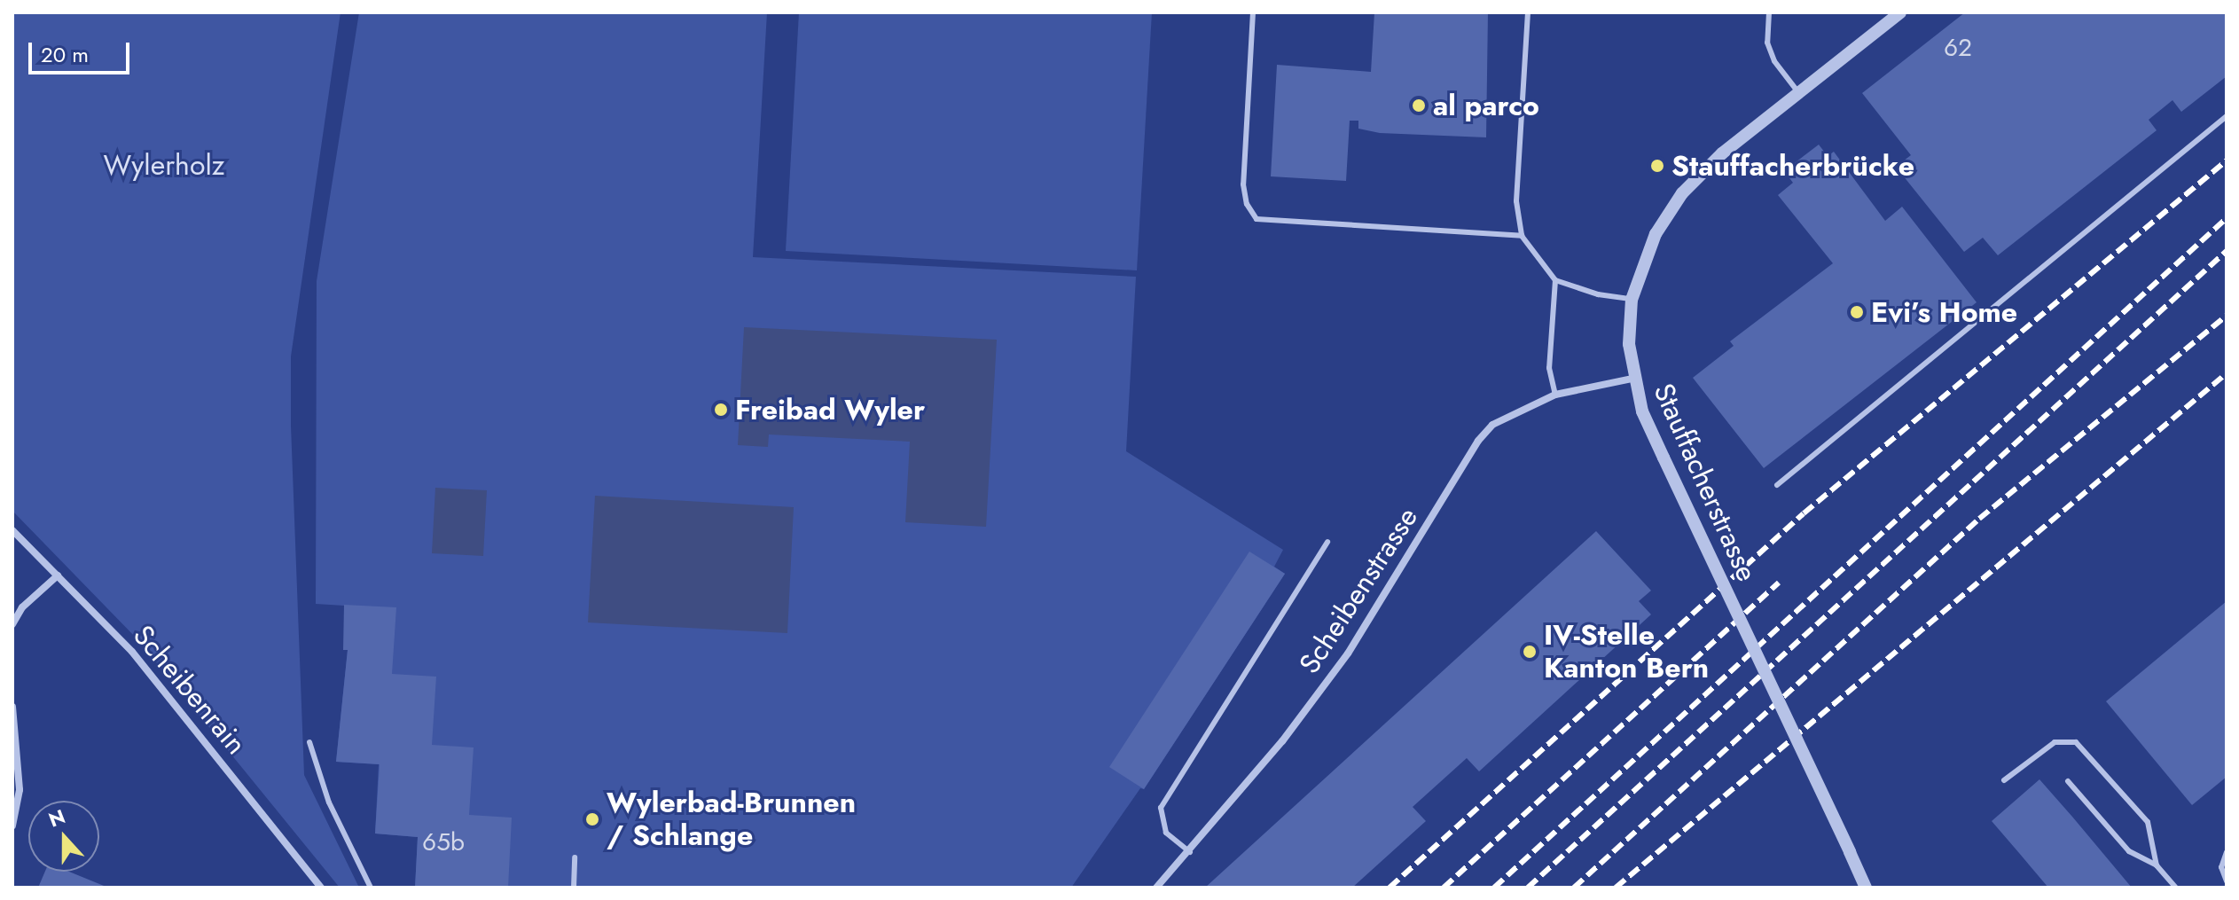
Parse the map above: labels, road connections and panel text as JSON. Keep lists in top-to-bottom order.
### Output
{
  "streets": {
    "street": ["Stauffacherstrasse", "Scheibenstrasse", "Scheibenrain"]
  },
  "crossings": [
    ["Stauffacherstrasse", "Scheibenstrasse"]
  ],
  "parks": ["Wylerholz"],
  "places": [
    "al parco",
    "Stauffacherbrücke",
    "Evi’s Home",
    "Freibad Wyler",
    "IV-Stelle Kanton Bern",
    "Wylerbad-Brunnen / Schlange"
  ],
  "house_numbers": ["62", "65b"],
  "scale_bar": "20 m",
  "north": "top"
}
